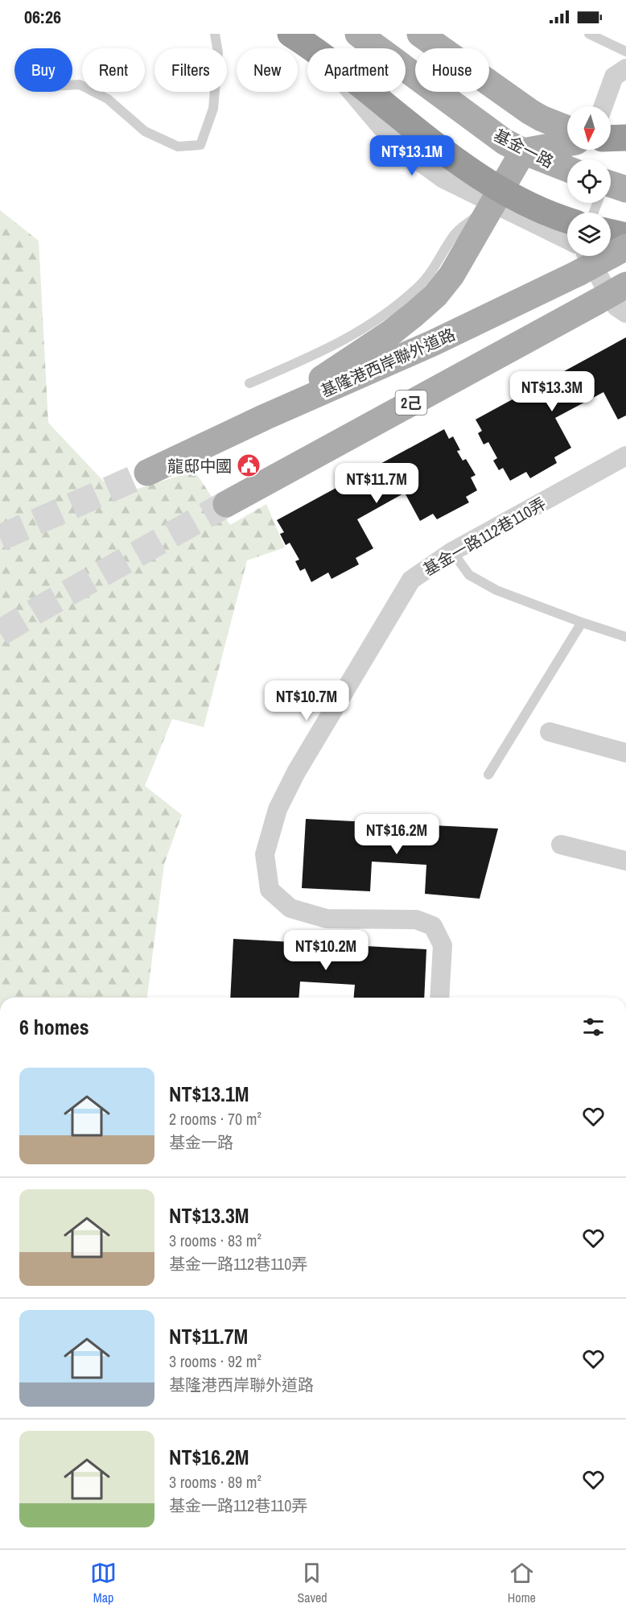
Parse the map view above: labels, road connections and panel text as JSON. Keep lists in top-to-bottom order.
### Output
{
  "streets": {
    "main road": ["基金一路", "基隆港西岸聯外道路", "2己"],
    "street": ["基金一路112巷110弄"]
  },
  "places": {
    "public building": ["龍邸中國"]
  },
  "north": "bottom",
  "page": {
    "status": "06:26",
    "chip": [
      "Buy",
      "Rent",
      "Filters",
      "New",
      "Apartment",
      "House"
    ],
    "price": [
      "NT$13.1M",
      "NT$13.3M",
      "NT$11.7M",
      "NT$10.7M",
      "NT$16.2M",
      "NT$10.2M"
    ],
    "heading": "6 homes",
    "list": [
      {
        "name": "NT$13.1M",
        "note": "2 rooms · 70 m² · 基金一路"
      },
      {
        "name": "NT$13.3M",
        "note": "3 rooms · 83 m² · 基金一路112巷110弄"
      },
      {
        "name": "NT$11.7M",
        "note": "3 rooms · 92 m² · 基隆港西岸聯外道路"
      },
      {
        "name": "NT$16.2M",
        "note": "3 rooms · 89 m² · 基金一路112巷110弄"
      }
    ],
    "tabs": ["Map", "Saved", "Home"]
  }
}
